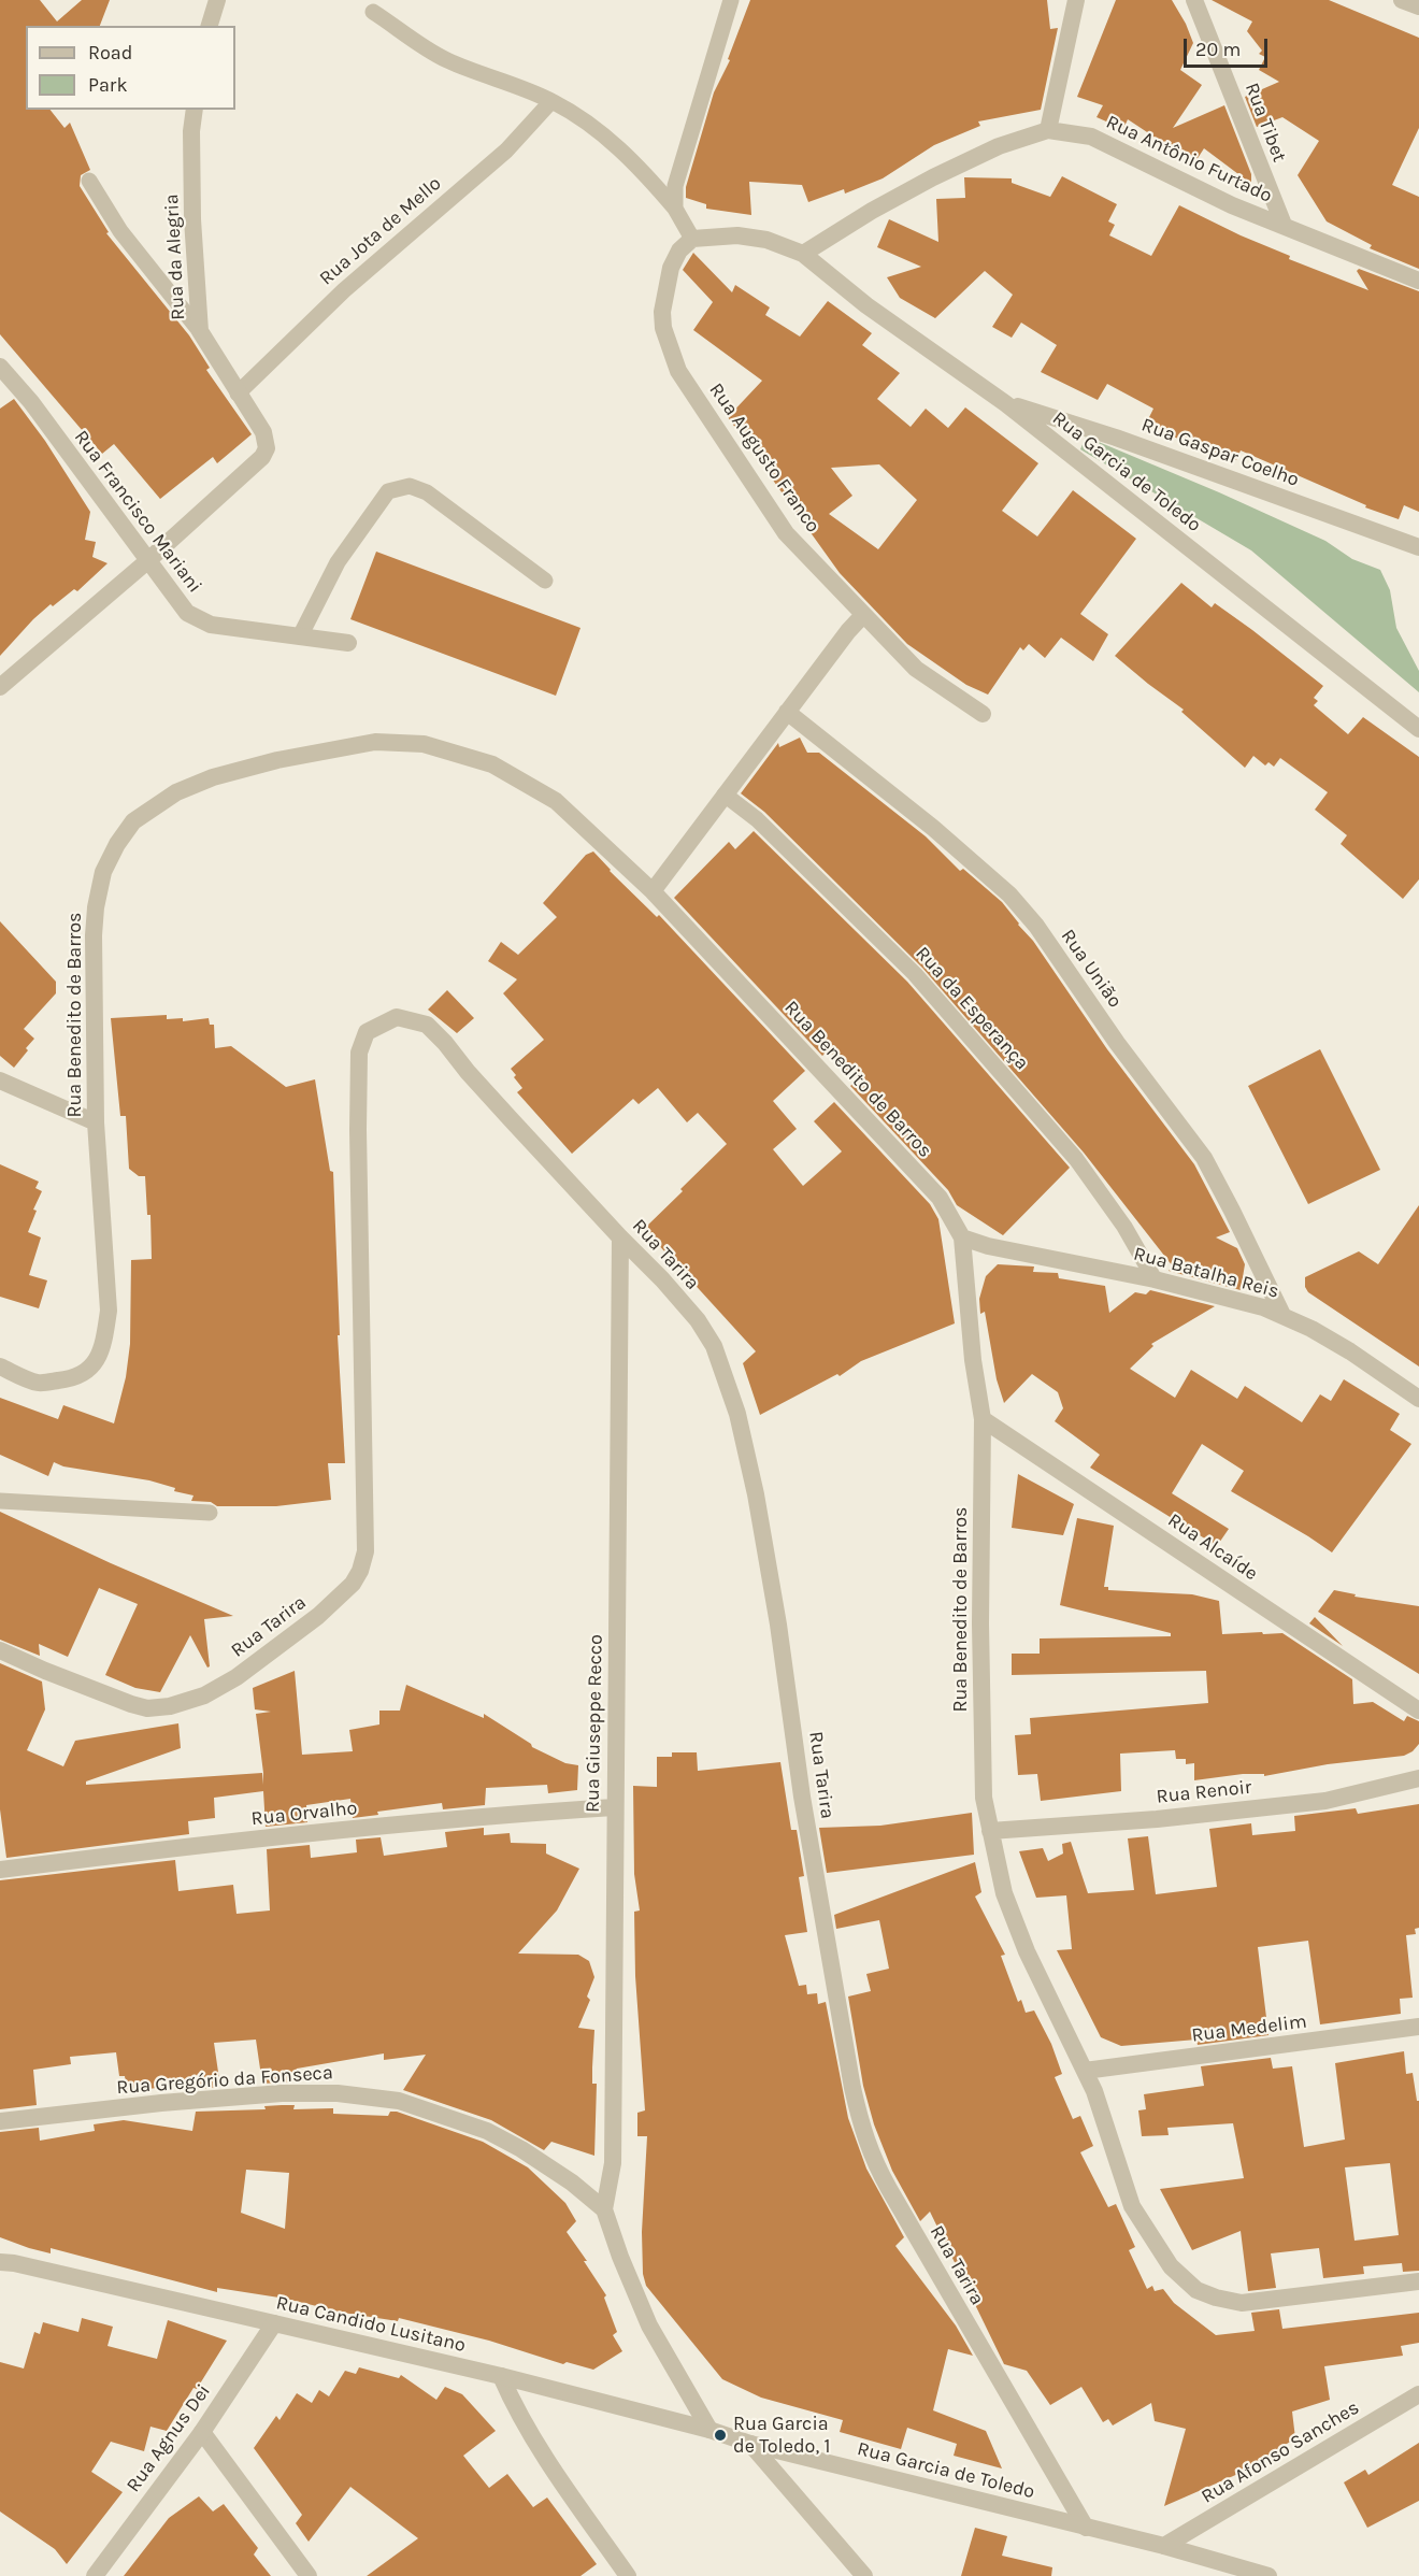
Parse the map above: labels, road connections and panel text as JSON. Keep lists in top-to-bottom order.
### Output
{
  "streets": {
    "street": [
      "Rua Tibet",
      "Rua Antônio Furtado",
      "Rua da Alegria",
      "Rua Gaspar Coelho",
      "Rua Augusto Franco",
      "Rua Garcia de Toledo",
      "Rua Francisco Mariani",
      "Rua União",
      "Rua Benedito de Barros",
      "Rua Tarira",
      "Rua Batalha Reis",
      "Rua Alcaíde",
      "Rua Giuseppe Recco",
      "Rua Renoir",
      "Rua Orvalho",
      "Rua Medelim",
      "Rua Gregório da Fonseca",
      "Rua Candido Lusitano",
      "Rua Agnus Dei",
      "Rua Afonso Sanches"
    ],
    "lane": ["Rua Jota de Mello", "Rua da Esperança"]
  },
  "crossings": [
    ["Rua Tibet", "Rua Antônio Furtado"],
    ["Rua Antônio Furtado", "Rua Garcia de Toledo"],
    ["Rua Jota de Mello", "Rua da Alegria"],
    ["Rua da Alegria", "Rua Francisco Mariani"],
    ["Rua Gaspar Coelho", "Rua Garcia de Toledo"],
    ["Rua Garcia de Toledo", "Rua Tarira"],
    ["Rua Garcia de Toledo", "Rua Candido Lusitano"],
    ["Rua Garcia de Toledo", "Rua Afonso Sanches"],
    ["Rua União", "Rua Batalha Reis"],
    ["Rua da Esperança", "Rua Batalha Reis"],
    ["Rua Benedito de Barros", "Rua Batalha Reis"],
    ["Rua Benedito de Barros", "Rua Alcaíde"],
    ["Rua Benedito de Barros", "Rua Renoir"],
    ["Rua Benedito de Barros", "Rua Medelim"],
    ["Rua Tarira", "Rua Giuseppe Recco"],
    ["Rua Giuseppe Recco", "Rua Orvalho"],
    ["Rua Giuseppe Recco", "Rua Gregório da Fonseca"],
    ["Rua Candido Lusitano", "Rua Agnus Dei"]
  ],
  "places": ["Rua Garcia de Toledo, 1"],
  "legend": ["Road", "Park"],
  "scale_bar": "20 m"
}
